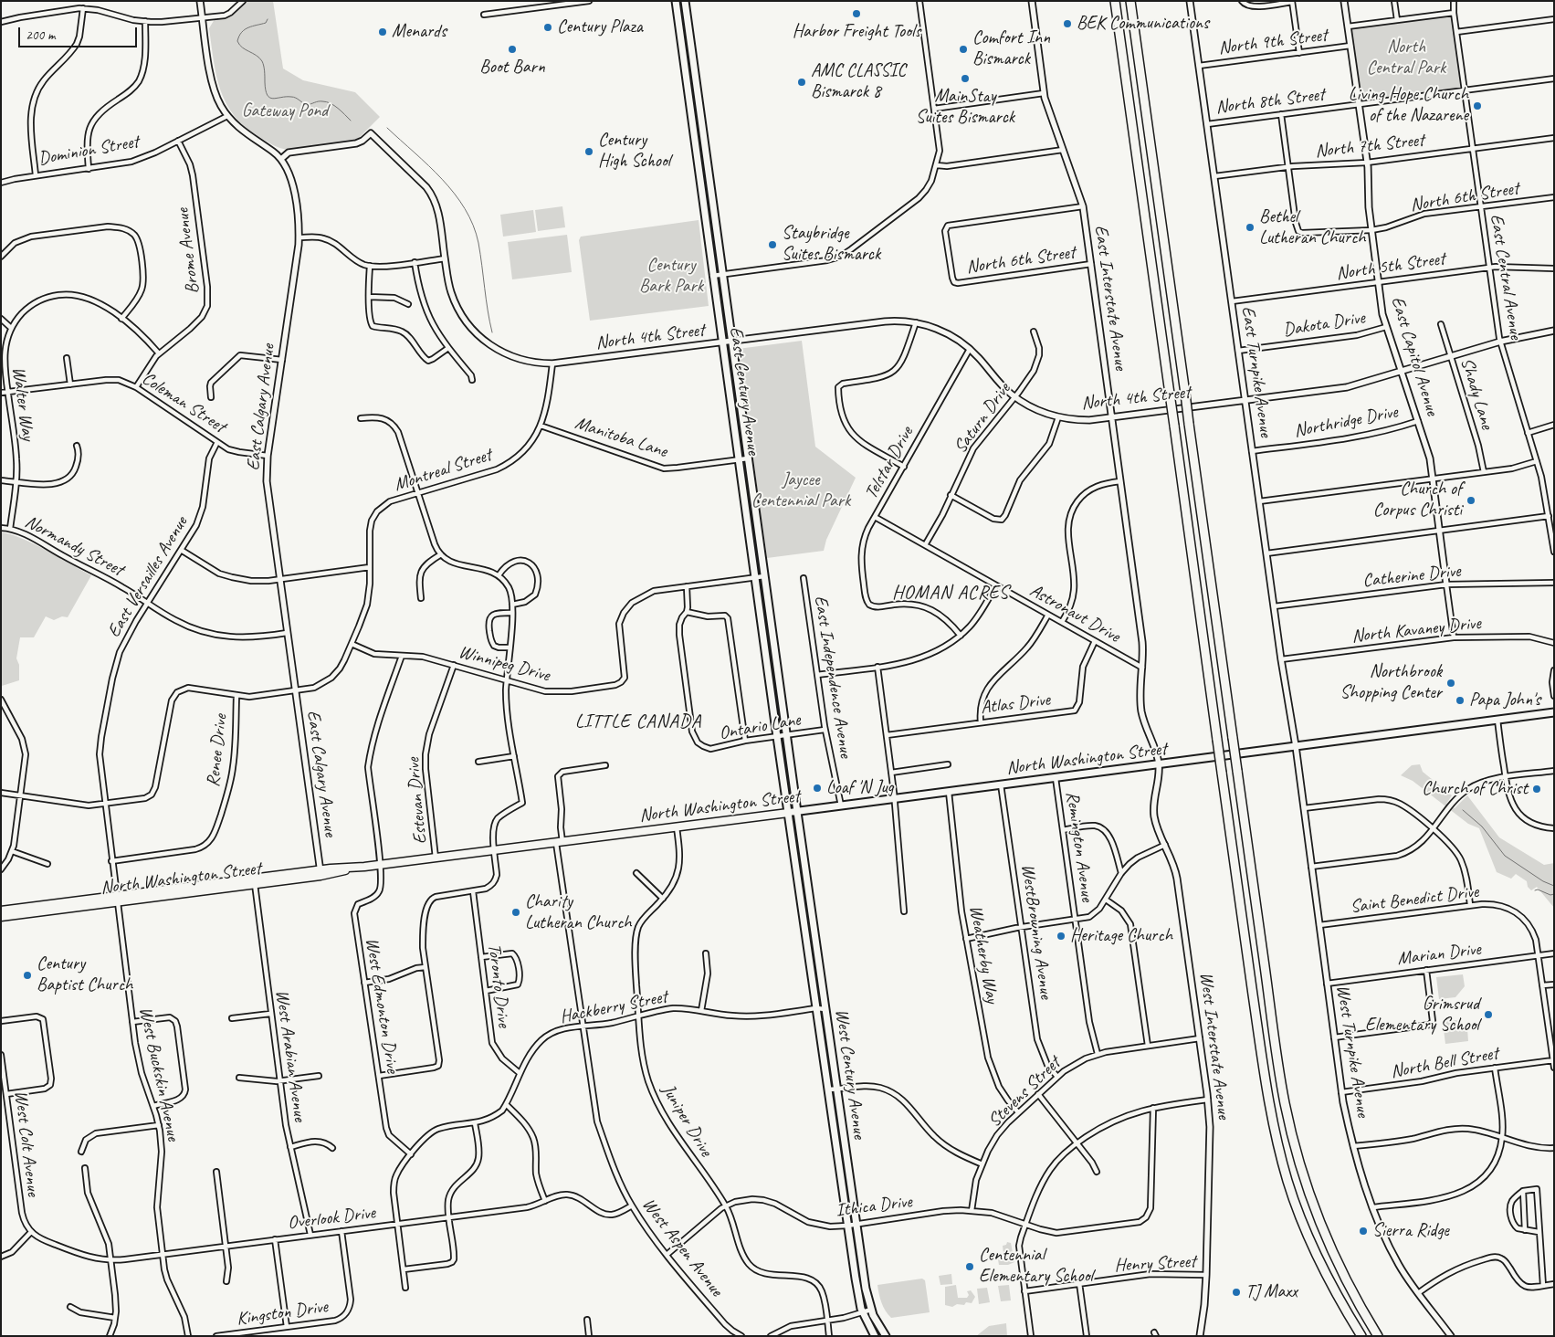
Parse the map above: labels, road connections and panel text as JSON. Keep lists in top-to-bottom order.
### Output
{
  "streets": {
    "main road": ["East Century Avenue", "North Washington Street", "West Century Avenue"],
    "street": [
      "North 9th Street",
      "North 8th Street",
      "North 7th Street",
      "Dominion Street",
      "North 6th Street",
      "Brome Avenue",
      "North 5th Street",
      "East Central Avenue",
      "East Interstate Avenue",
      "Dakota Drive",
      "North 4th Street",
      "East Capitol Avenue",
      "East Turnpike Avenue",
      "Shady Lane",
      "Coleman Street",
      "Walter Way",
      "East Calgary Avenue",
      "Saturn Drive",
      "Northridge Drive",
      "Manitoba Lane",
      "Telstar Drive",
      "Montreal Street",
      "Normandy Street",
      "Catherine Drive",
      "East Versailles Avenue",
      "Astronaut Drive",
      "North Kavaney Drive",
      "Winnipeg Drive",
      "East Independence Avenue",
      "Atlas Drive",
      "Ontario Lane",
      "Renee Drive",
      "Estevan Drive",
      "Remington Avenue",
      "Saint Benedict Drive",
      "WestBrowning Avenue",
      "Weatherby Way",
      "Marian Drive",
      "Toronto Drive",
      "West Edmonton Drive",
      "Hackberry Street",
      "West Interstate Avenue",
      "West Turnpike Avenue",
      "West Arabian Avenue",
      "North Bell Street",
      "West Buckskin Avenue",
      "Stevens Street",
      "Juniper Drive",
      "West Colt Avenue",
      "Ithica Drive",
      "Overlook Drive",
      "West Aspen Avenue",
      "Henry Street",
      "Kingston Drive"
    ]
  },
  "crossings": [
    ["North 9th Street", "East Central Avenue"],
    ["North 9th Street", "East Capitol Avenue"],
    ["North 9th Street", "East Turnpike Avenue"],
    ["North 8th Street", "East Central Avenue"],
    ["North 8th Street", "East Capitol Avenue"],
    ["North 8th Street", "East Turnpike Avenue"],
    ["North 7th Street", "North 6th Street"],
    ["North 7th Street", "East Central Avenue"],
    ["North 7th Street", "East Capitol Avenue"],
    ["North 7th Street", "East Turnpike Avenue"],
    ["Dominion Street", "Brome Avenue"],
    ["Dominion Street", "East Calgary Avenue"],
    ["North 6th Street", "East Central Avenue"],
    ["North 6th Street", "East Interstate Avenue"],
    ["North 6th Street", "East Capitol Avenue"],
    ["Brome Avenue", "Coleman Street"],
    ["Brome Avenue", "Walter Way"],
    ["North 5th Street", "East Central Avenue"],
    ["North 5th Street", "East Capitol Avenue"],
    ["North 5th Street", "East Turnpike Avenue"],
    ["East Central Avenue", "North 4th Street"],
    ["East Interstate Avenue", "North 4th Street"],
    ["East Interstate Avenue", "Astronaut Drive"],
    ["East Interstate Avenue", "North Washington Street"],
    ["East Interstate Avenue", "West Interstate Avenue"],
    ["Dakota Drive", "East Capitol Avenue"],
    ["Dakota Drive", "East Turnpike Avenue"],
    ["North 4th Street", "East Capitol Avenue"],
    ["North 4th Street", "East Turnpike Avenue"],
    ["North 4th Street", "East Century Avenue"],
    ["North 4th Street", "Shady Lane"],
    ["North 4th Street", "Saturn Drive"],
    ["North 4th Street", "Telstar Drive"],
    ["North 4th Street", "Montreal Street"],
    ["East Capitol Avenue", "Northridge Drive"],
    ["East Capitol Avenue", "Catherine Drive"],
    ["East Capitol Avenue", "North Kavaney Drive"],
    ["East Turnpike Avenue", "Northridge Drive"],
    ["East Turnpike Avenue", "Catherine Drive"],
    ["East Turnpike Avenue", "North Kavaney Drive"],
    ["East Turnpike Avenue", "North Washington Street"],
    ["East Turnpike Avenue", "West Turnpike Avenue"],
    ["East Century Avenue", "Manitoba Lane"],
    ["East Century Avenue", "Winnipeg Drive"],
    ["East Century Avenue", "Ontario Lane"],
    ["East Century Avenue", "North Washington Street"],
    ["East Century Avenue", "West Century Avenue"],
    ["Coleman Street", "Walter Way"],
    ["Coleman Street", "East Calgary Avenue"],
    ["Coleman Street", "East Versailles Avenue"],
    ["Walter Way", "Normandy Street"],
    ["East Calgary Avenue", "Montreal Street"],
    ["East Calgary Avenue", "Normandy Street"],
    ["East Calgary Avenue", "North Washington Street"],
    ["Saturn Drive", "Astronaut Drive"],
    ["Manitoba Lane", "Montreal Street"],
    ["Telstar Drive", "Astronaut Drive"],
    ["Montreal Street", "East Versailles Avenue"],
    ["Montreal Street", "Winnipeg Drive"],
    ["Montreal Street", "Renee Drive"],
    ["Normandy Street", "East Versailles Avenue"],
    ["East Versailles Avenue", "Renee Drive"],
    ["East Versailles Avenue", "North Washington Street"],
    ["East Versailles Avenue", "West Buckskin Avenue"],
    ["Astronaut Drive", "Atlas Drive"],
    ["Winnipeg Drive", "Ontario Lane"],
    ["Winnipeg Drive", "Estevan Drive"],
    ["East Independence Avenue", "Ontario Lane"],
    ["East Independence Avenue", "North Washington Street"],
    ["North Washington Street", "Estevan Drive"],
    ["North Washington Street", "Remington Avenue"],
    ["North Washington Street", "WestBrowning Avenue"],
    ["North Washington Street", "Weatherby Way"],
    ["North Washington Street", "West Edmonton Drive"],
    ["North Washington Street", "West Interstate Avenue"],
    ["North Washington Street", "West Turnpike Avenue"],
    ["North Washington Street", "West Arabian Avenue"],
    ["North Washington Street", "West Buckskin Avenue"],
    ["North Washington Street", "West Century Avenue"],
    ["North Washington Street", "Juniper Drive"],
    ["North Washington Street", "West Aspen Avenue"],
    ["Remington Avenue", "Stevens Street"],
    ["Saint Benedict Drive", "Marian Drive"],
    ["Saint Benedict Drive", "West Turnpike Avenue"],
    ["Saint Benedict Drive", "North Bell Street"],
    ["WestBrowning Avenue", "Stevens Street"],
    ["Weatherby Way", "Stevens Street"],
    ["Marian Drive", "West Turnpike Avenue"],
    ["Toronto Drive", "Hackberry Street"],
    ["West Edmonton Drive", "Hackberry Street"],
    ["Hackberry Street", "West Century Avenue"],
    ["Hackberry Street", "Juniper Drive"],
    ["Hackberry Street", "Overlook Drive"],
    ["Hackberry Street", "West Aspen Avenue"],
    ["West Interstate Avenue", "Stevens Street"],
    ["West Interstate Avenue", "Henry Street"],
    ["West Turnpike Avenue", "North Bell Street"],
    ["West Arabian Avenue", "Overlook Drive"],
    ["West Buckskin Avenue", "Overlook Drive"],
    ["West Century Avenue", "Ithica Drive"],
    ["Stevens Street", "Ithica Drive"],
    ["Juniper Drive", "Ithica Drive"],
    ["West Colt Avenue", "Overlook Drive"],
    ["Ithica Drive", "West Aspen Avenue"],
    ["Overlook Drive", "West Aspen Avenue"],
    ["Overlook Drive", "Kingston Drive"]
  ],
  "districts": ["HOMAN ACRES", "LITTLE CANADA"],
  "parks": [
    "North Central Park",
    "Gateway Pond",
    "Century Bark Park",
    "Jaycee Centennial Park"
  ],
  "places": [
    "Harbor Freight Tools",
    "BEK Communications",
    "Century Plaza",
    "Menards",
    "Boot Barn",
    "Comfort Inn Bismarck",
    "MainStay Suites Bismarck",
    "AMC CLASSIC Bismarck 8",
    "Living Hope Church of the Nazarene",
    "Century High School",
    "Bethel Lutheran Church",
    "Staybridge Suites Bismarck",
    "Church of Corpus Christi",
    "Northbrook Shopping Center",
    "Papa John's",
    "Loaf 'N Jug",
    "Church of Christ",
    "Charity Lutheran Church",
    "Heritage Church",
    "Century Baptist Church",
    "Grimsrud Elementary School",
    "Sierra Ridge",
    "Centennial Elementary School",
    "TJ Maxx"
  ],
  "scale_bar": "200 m"
}
